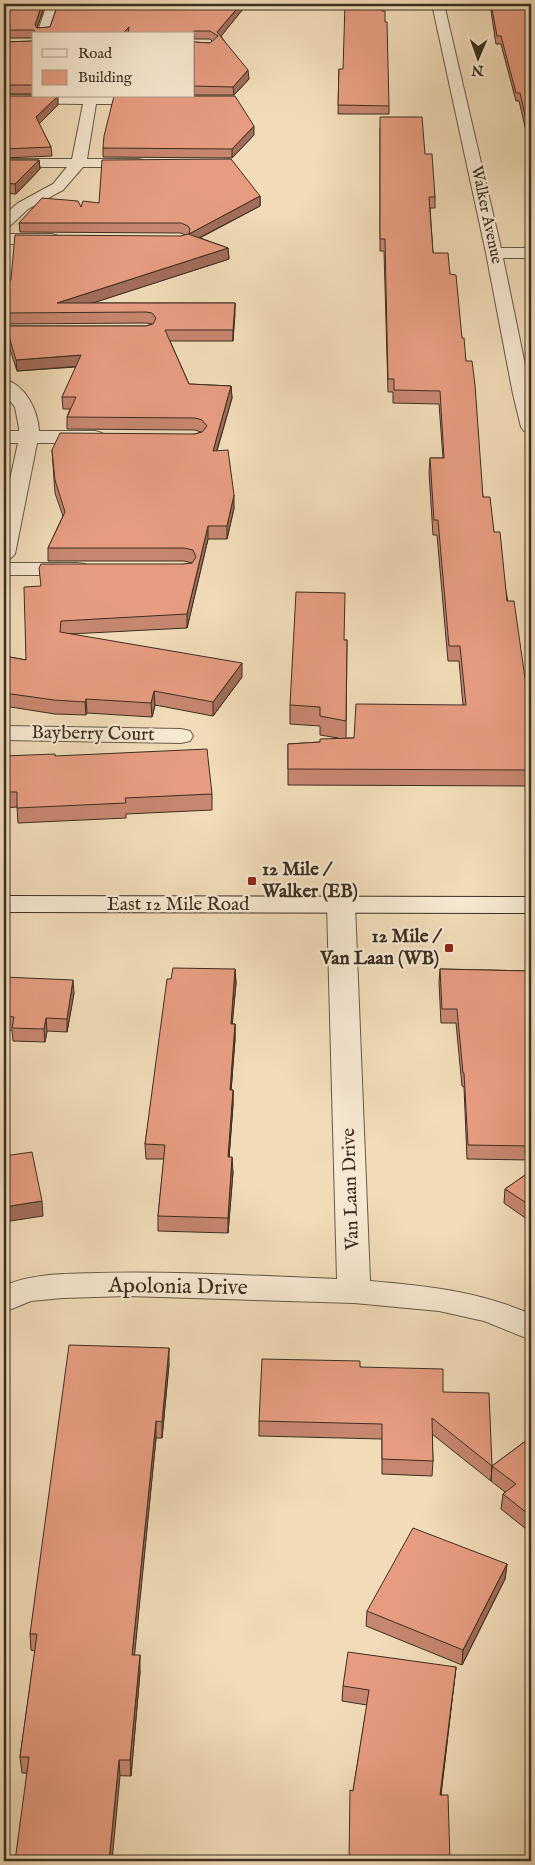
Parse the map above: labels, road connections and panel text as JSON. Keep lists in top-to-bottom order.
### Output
{
  "streets": {
    "street": [
      "Walker Avenue",
      "Bayberry Court",
      "East 12 Mile Road",
      "Van Laan Drive",
      "Apolonia Drive"
    ]
  },
  "crossings": [
    ["East 12 Mile Road", "Van Laan Drive"],
    ["Van Laan Drive", "Apolonia Drive"]
  ],
  "places": {
    "transit": ["12 Mile / Walker (EB)", "12 Mile / Van Laan (WB)"]
  },
  "legend": ["Road", "Building"],
  "north": "bottom"
}
